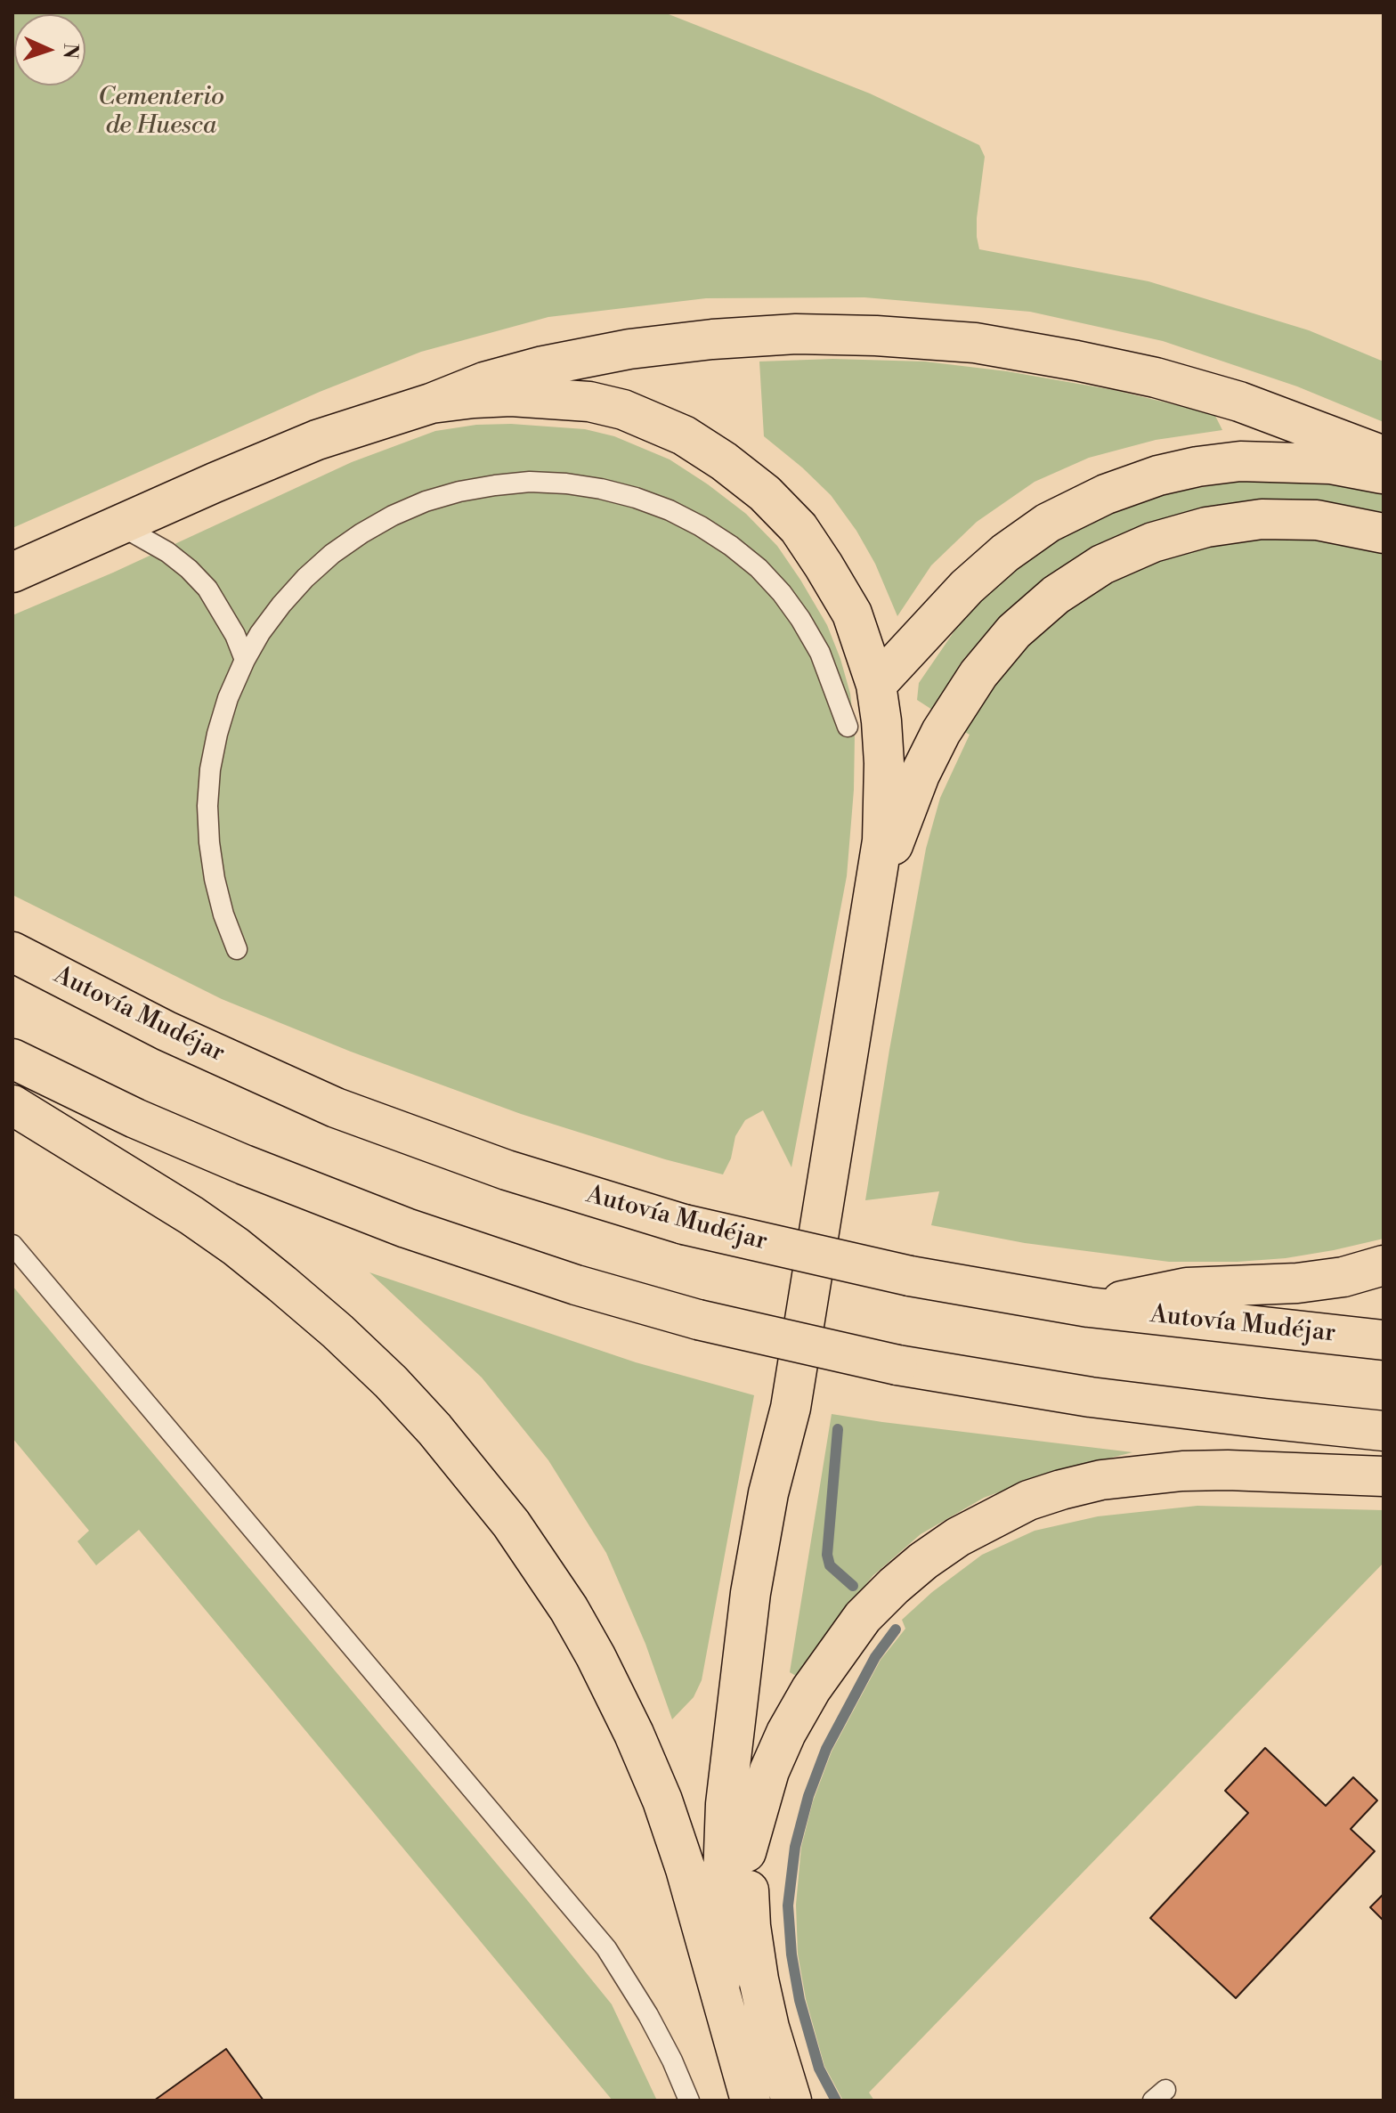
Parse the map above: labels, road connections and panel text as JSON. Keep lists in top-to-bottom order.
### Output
{
  "streets": {
    "highway": ["Autovía Mudéjar"]
  },
  "parks": ["Cementerio de Huesca"],
  "north": "right"
}
